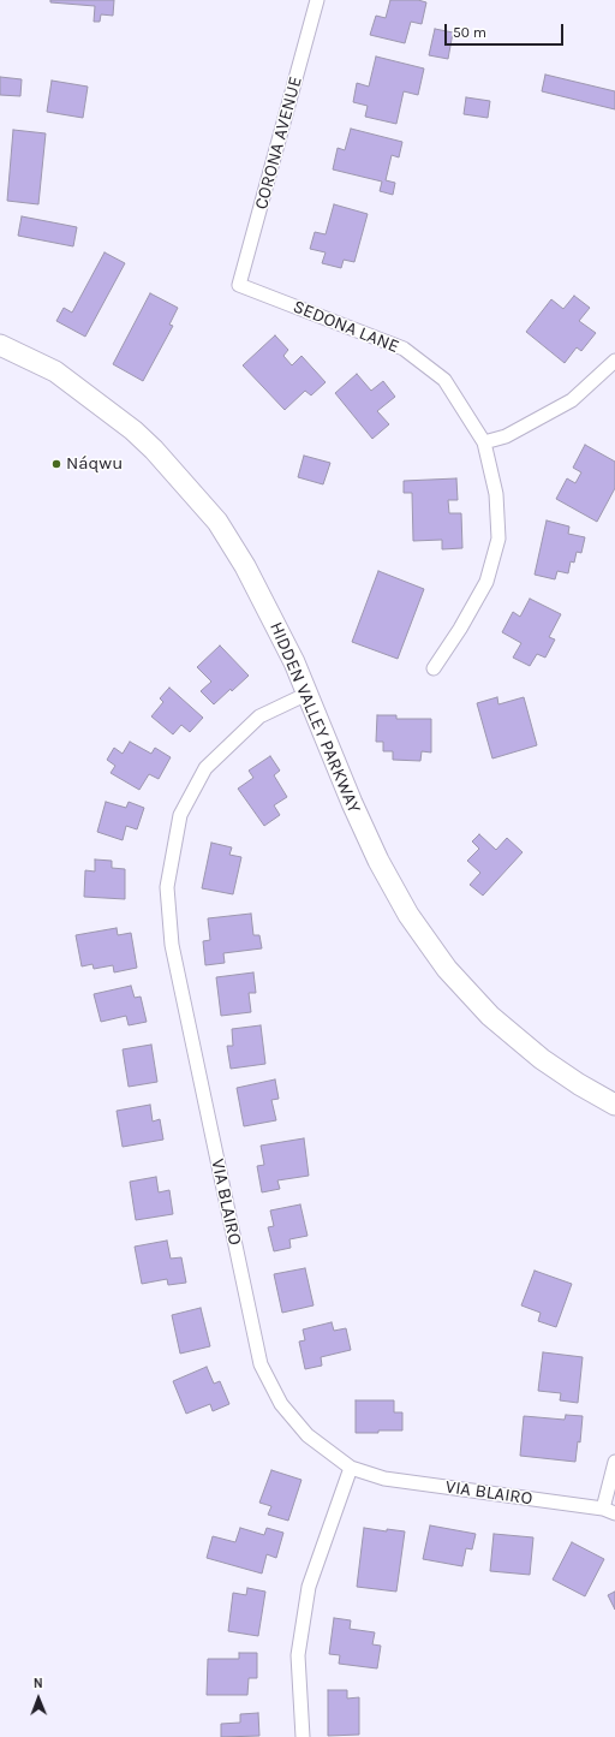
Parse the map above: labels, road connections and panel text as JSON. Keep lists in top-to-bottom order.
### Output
{
  "streets": {
    "main road": ["HIDDEN VALLEY PARKWAY"],
    "street": ["CORONA AVENUE", "SEDONA LANE", "VIA BLAIRO"]
  },
  "crossings": [
    ["CORONA AVENUE", "SEDONA LANE"],
    ["HIDDEN VALLEY PARKWAY", "VIA BLAIRO"]
  ],
  "places": ["Náqwu"],
  "scale_bar": "50 m",
  "north": "top"
}
